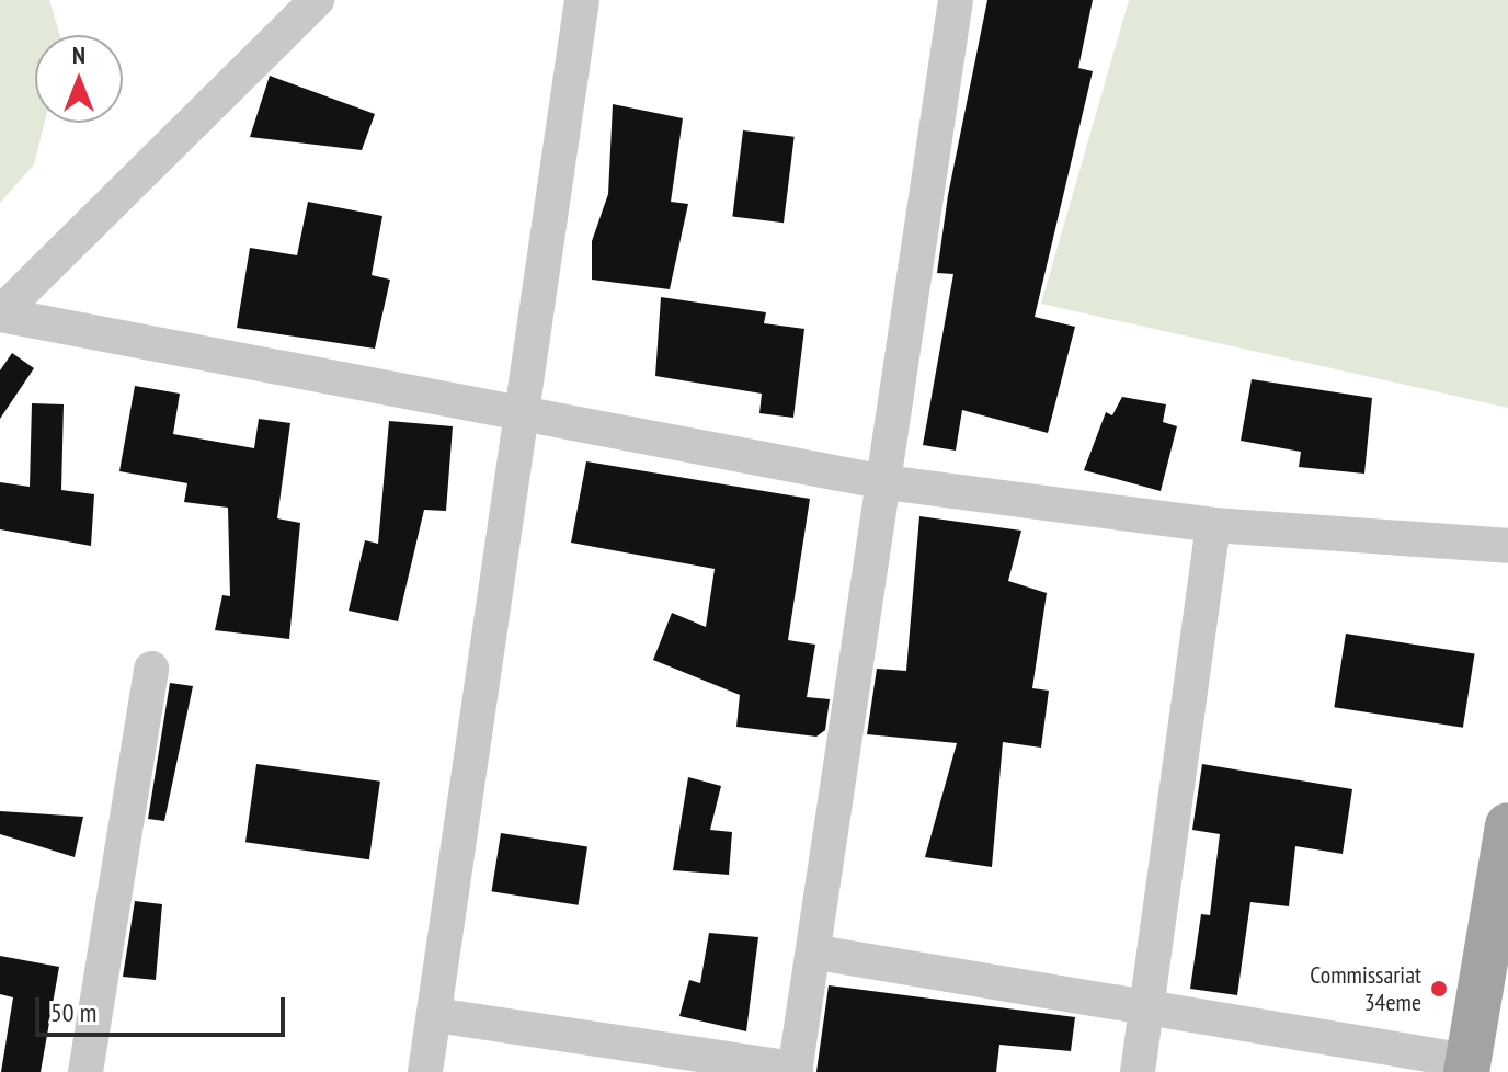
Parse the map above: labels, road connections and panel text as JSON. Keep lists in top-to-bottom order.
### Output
{
  "places": ["Commissariat 34eme"],
  "scale_bar": "50 m",
  "north": "top"
}
